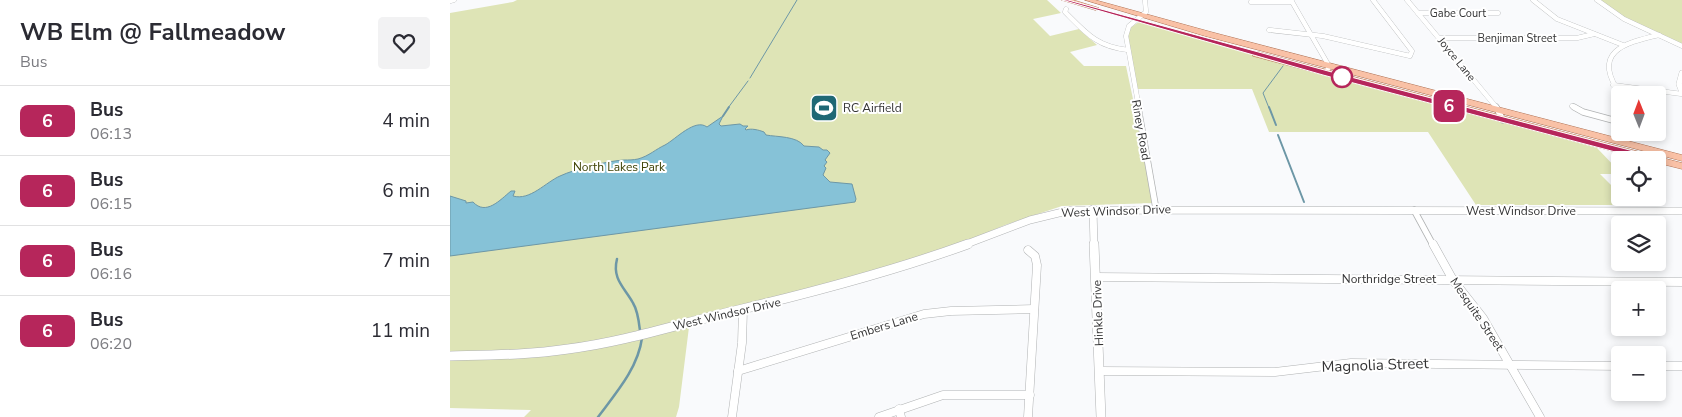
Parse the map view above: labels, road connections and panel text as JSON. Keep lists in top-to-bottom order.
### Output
{
  "streets": {
    "street": [
      "Gabe Court",
      "Benjiman Street",
      "Joyce Lane",
      "Riney Road",
      "West Windsor Drive",
      "Northridge Street",
      "Hinkle Drive",
      "Mesquite Street",
      "Embers Lane",
      "Magnolia Street"
    ]
  },
  "crossings": [
    ["Gabe Court", "Joyce Lane"],
    ["Benjiman Street", "Joyce Lane"],
    ["Riney Road", "West Windsor Drive"],
    ["West Windsor Drive", "Hinkle Drive"],
    ["West Windsor Drive", "Mesquite Street"],
    ["Northridge Street", "Hinkle Drive"],
    ["Northridge Street", "Mesquite Street"],
    ["Hinkle Drive", "Magnolia Street"],
    ["Mesquite Street", "Magnolia Street"]
  ],
  "parks": ["North Lakes Park"],
  "places": {
    "sports": ["RC Airfield"]
  },
  "lines": ["bus line 6"],
  "north": "top",
  "page": {
    "heading": ["WB Elm @ Fallmeadow", "Bus"],
    "on_map": "6",
    "list": [
      {
        "mark": "6",
        "name": "Bus",
        "note": "06:13",
        "value": "4 min"
      },
      {
        "mark": "6",
        "name": "Bus",
        "note": "06:15",
        "value": "6 min"
      },
      {
        "mark": "6",
        "name": "Bus",
        "note": "06:16",
        "value": "7 min"
      },
      {
        "mark": "6",
        "name": "Bus",
        "note": "06:20",
        "value": "11 min"
      }
    ],
    "map_buttons": ["+", "−"]
  }
}
